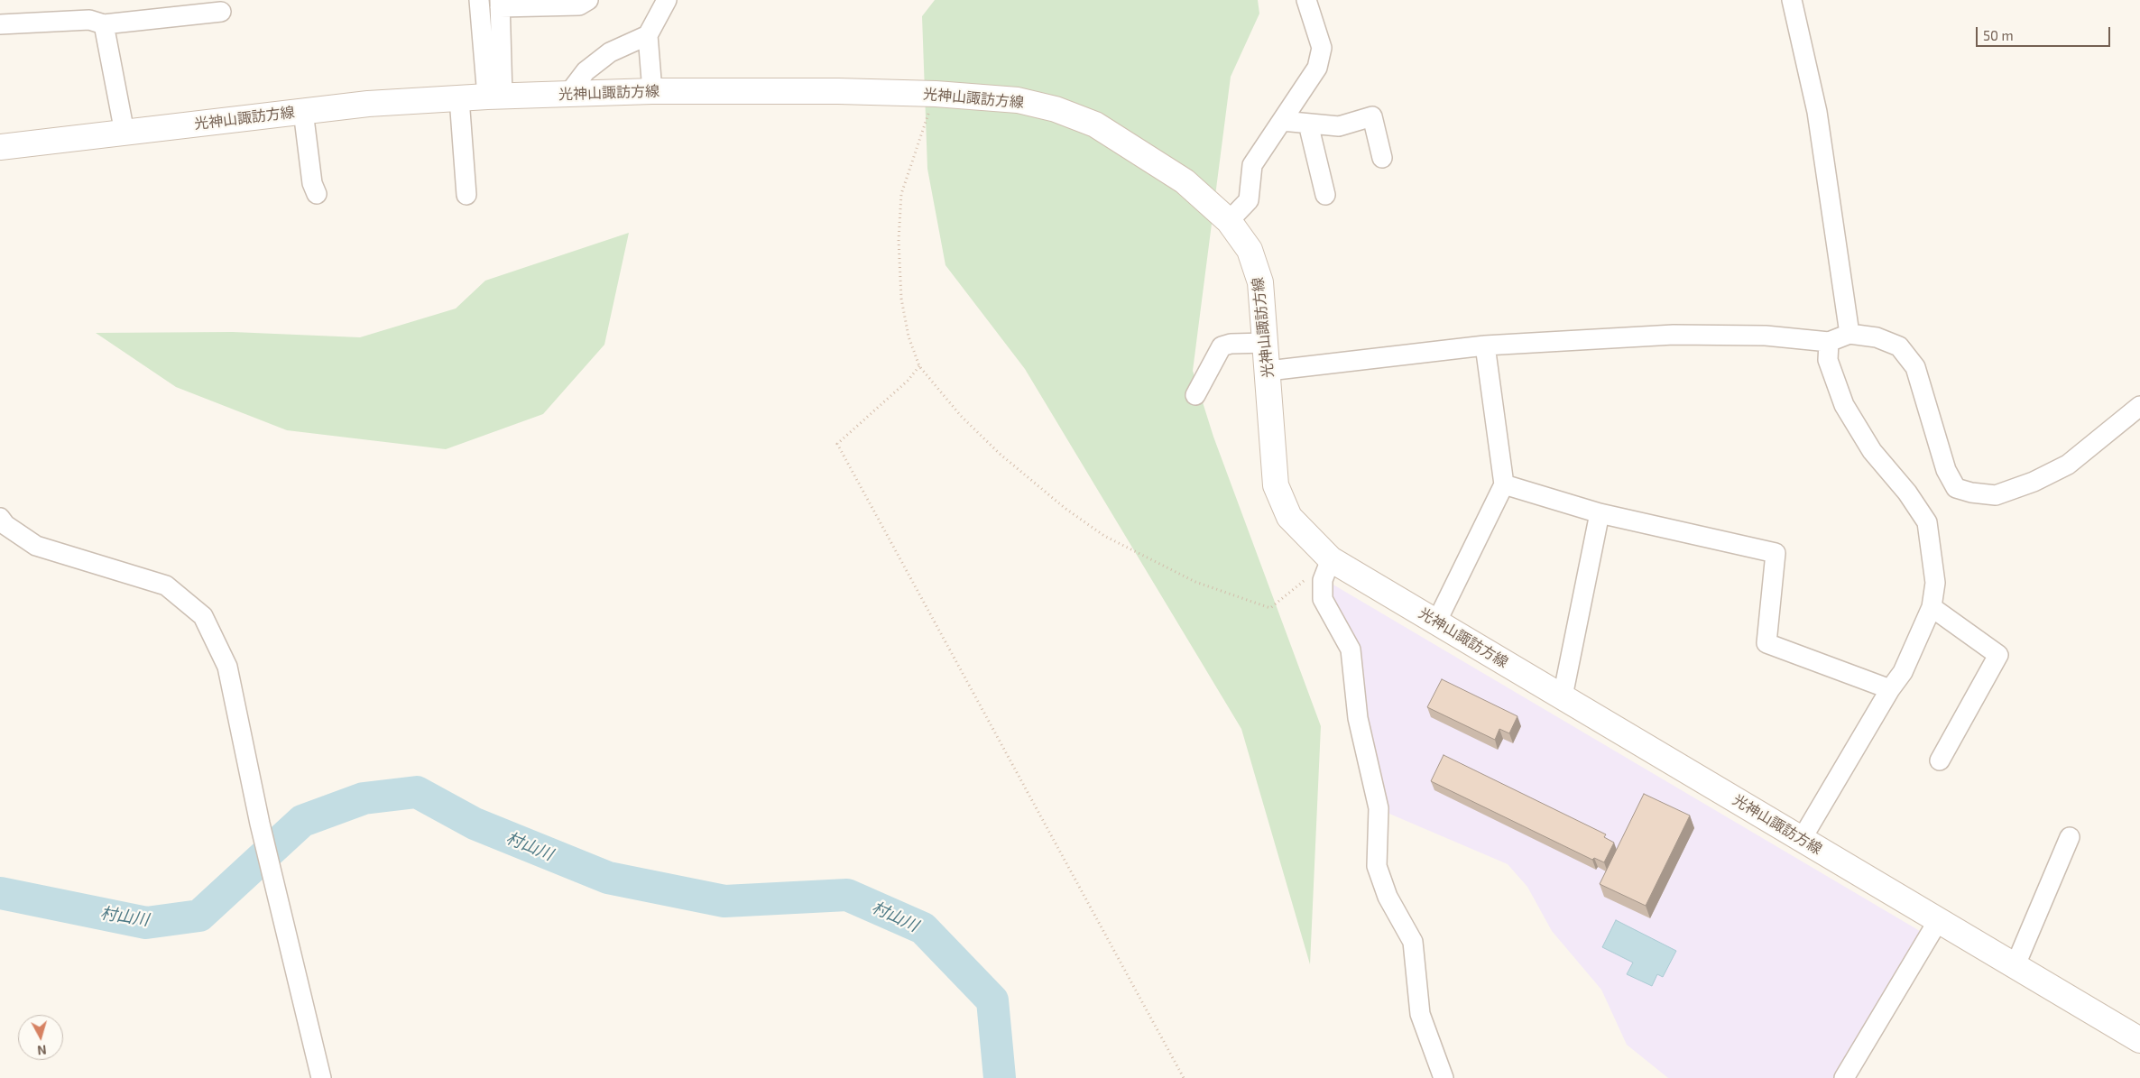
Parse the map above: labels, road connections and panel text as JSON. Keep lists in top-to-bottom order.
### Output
{
  "streets": {
    "main road": ["光神山諏訪方線"]
  },
  "water": ["村山川"],
  "scale_bar": "50 m",
  "north": "bottom"
}
